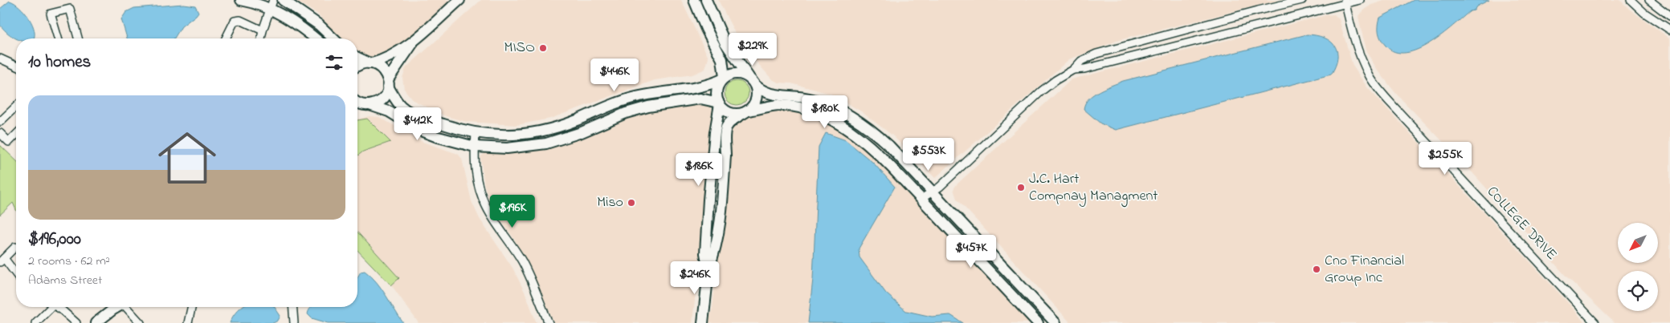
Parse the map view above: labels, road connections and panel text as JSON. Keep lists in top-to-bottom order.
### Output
{
  "streets": {
    "street": ["COLLEGE DRIVE"]
  },
  "places": [
    "MISO",
    "J.C. Hart Compnay Managment",
    "Miso",
    "Cno Financial Group Inc"
  ],
  "north": "bottom left",
  "page": {
    "price": [
      "$229K",
      "$446K",
      "$180K",
      "$412K",
      "$553K",
      "$255K",
      "$186K",
      "$196K",
      "$457K",
      "$246K"
    ],
    "heading": "10 homes",
    "list": [
      {
        "name": "$196,000",
        "note": "2 rooms · 62 m² · Adams Street"
      }
    ]
  }
}
